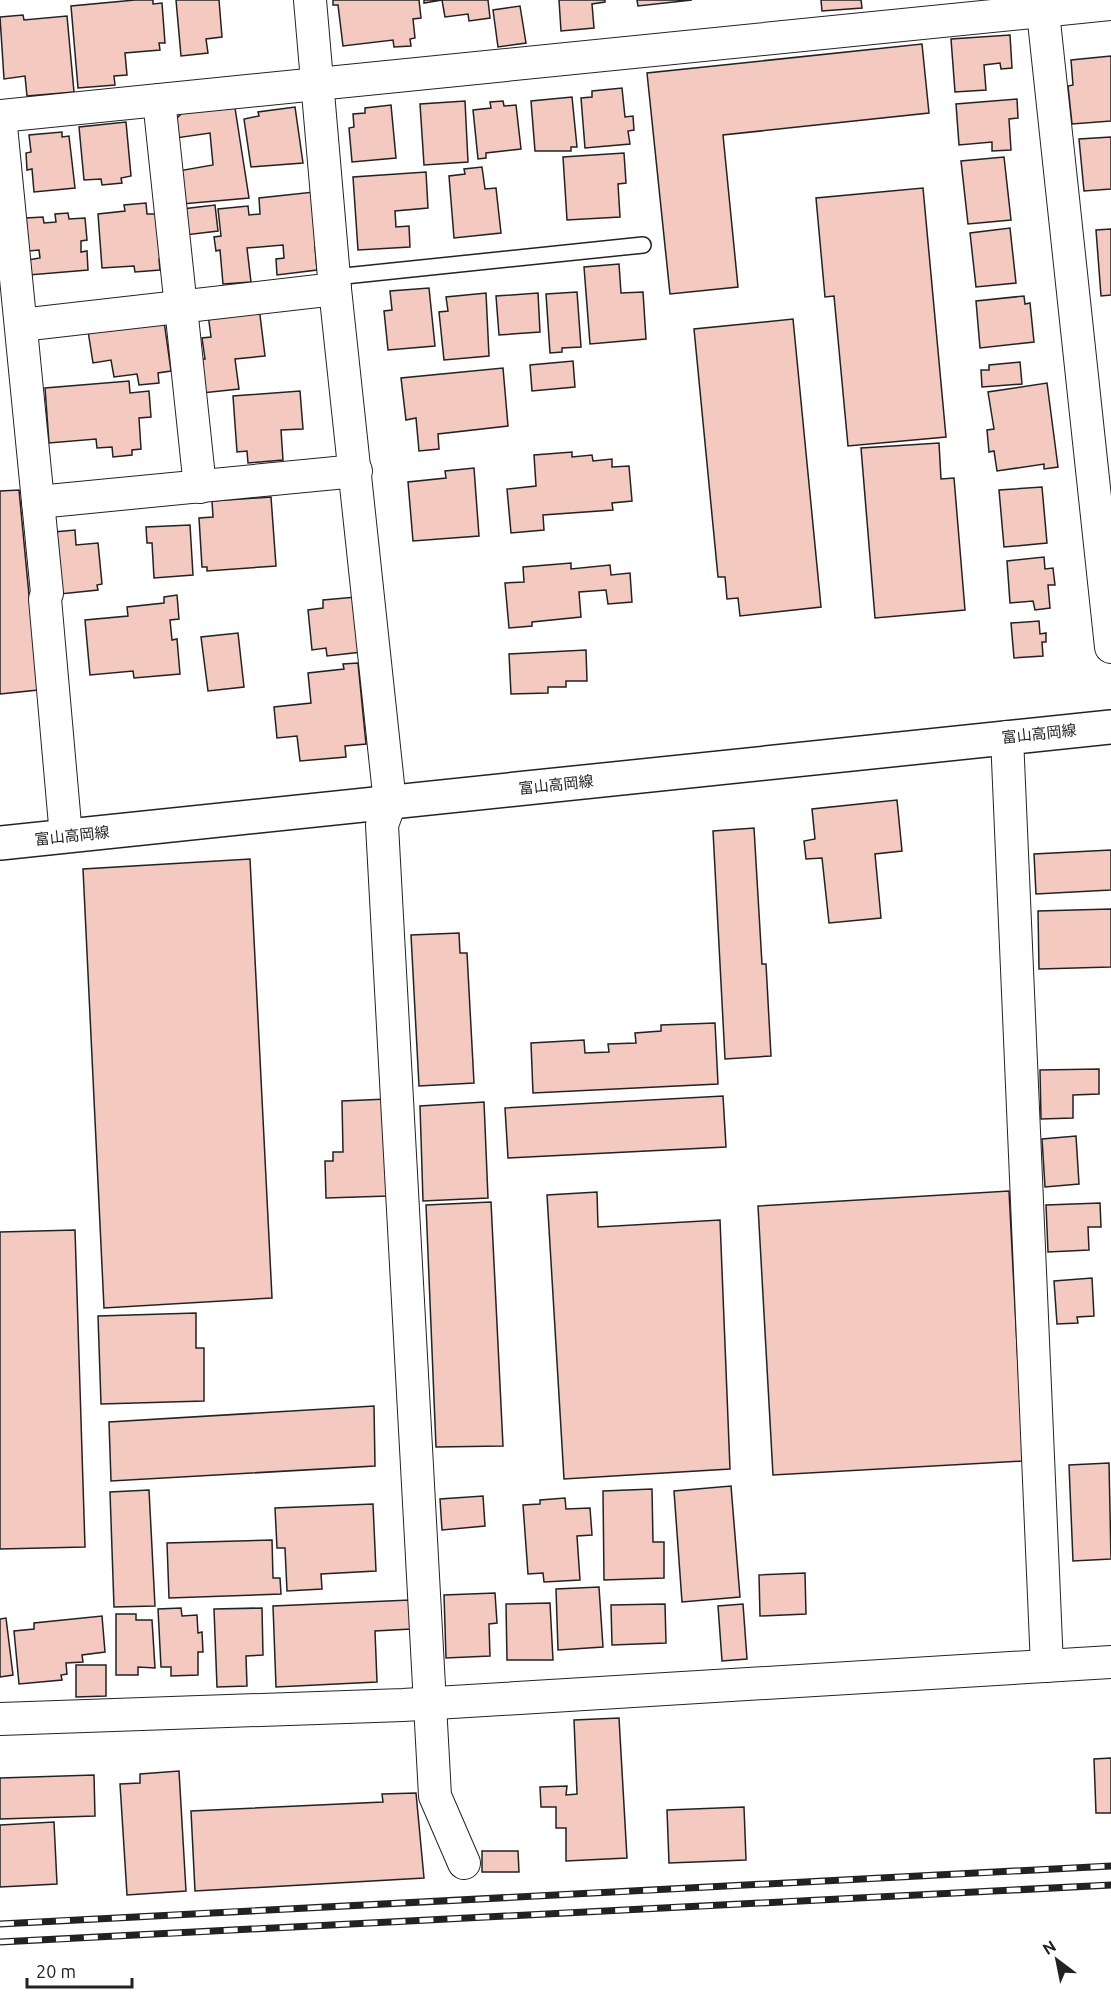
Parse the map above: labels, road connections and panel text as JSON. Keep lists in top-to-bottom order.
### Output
{
  "streets": {
    "main road": ["富山高岡線"]
  },
  "scale_bar": "20 m",
  "north": "top left"
}
